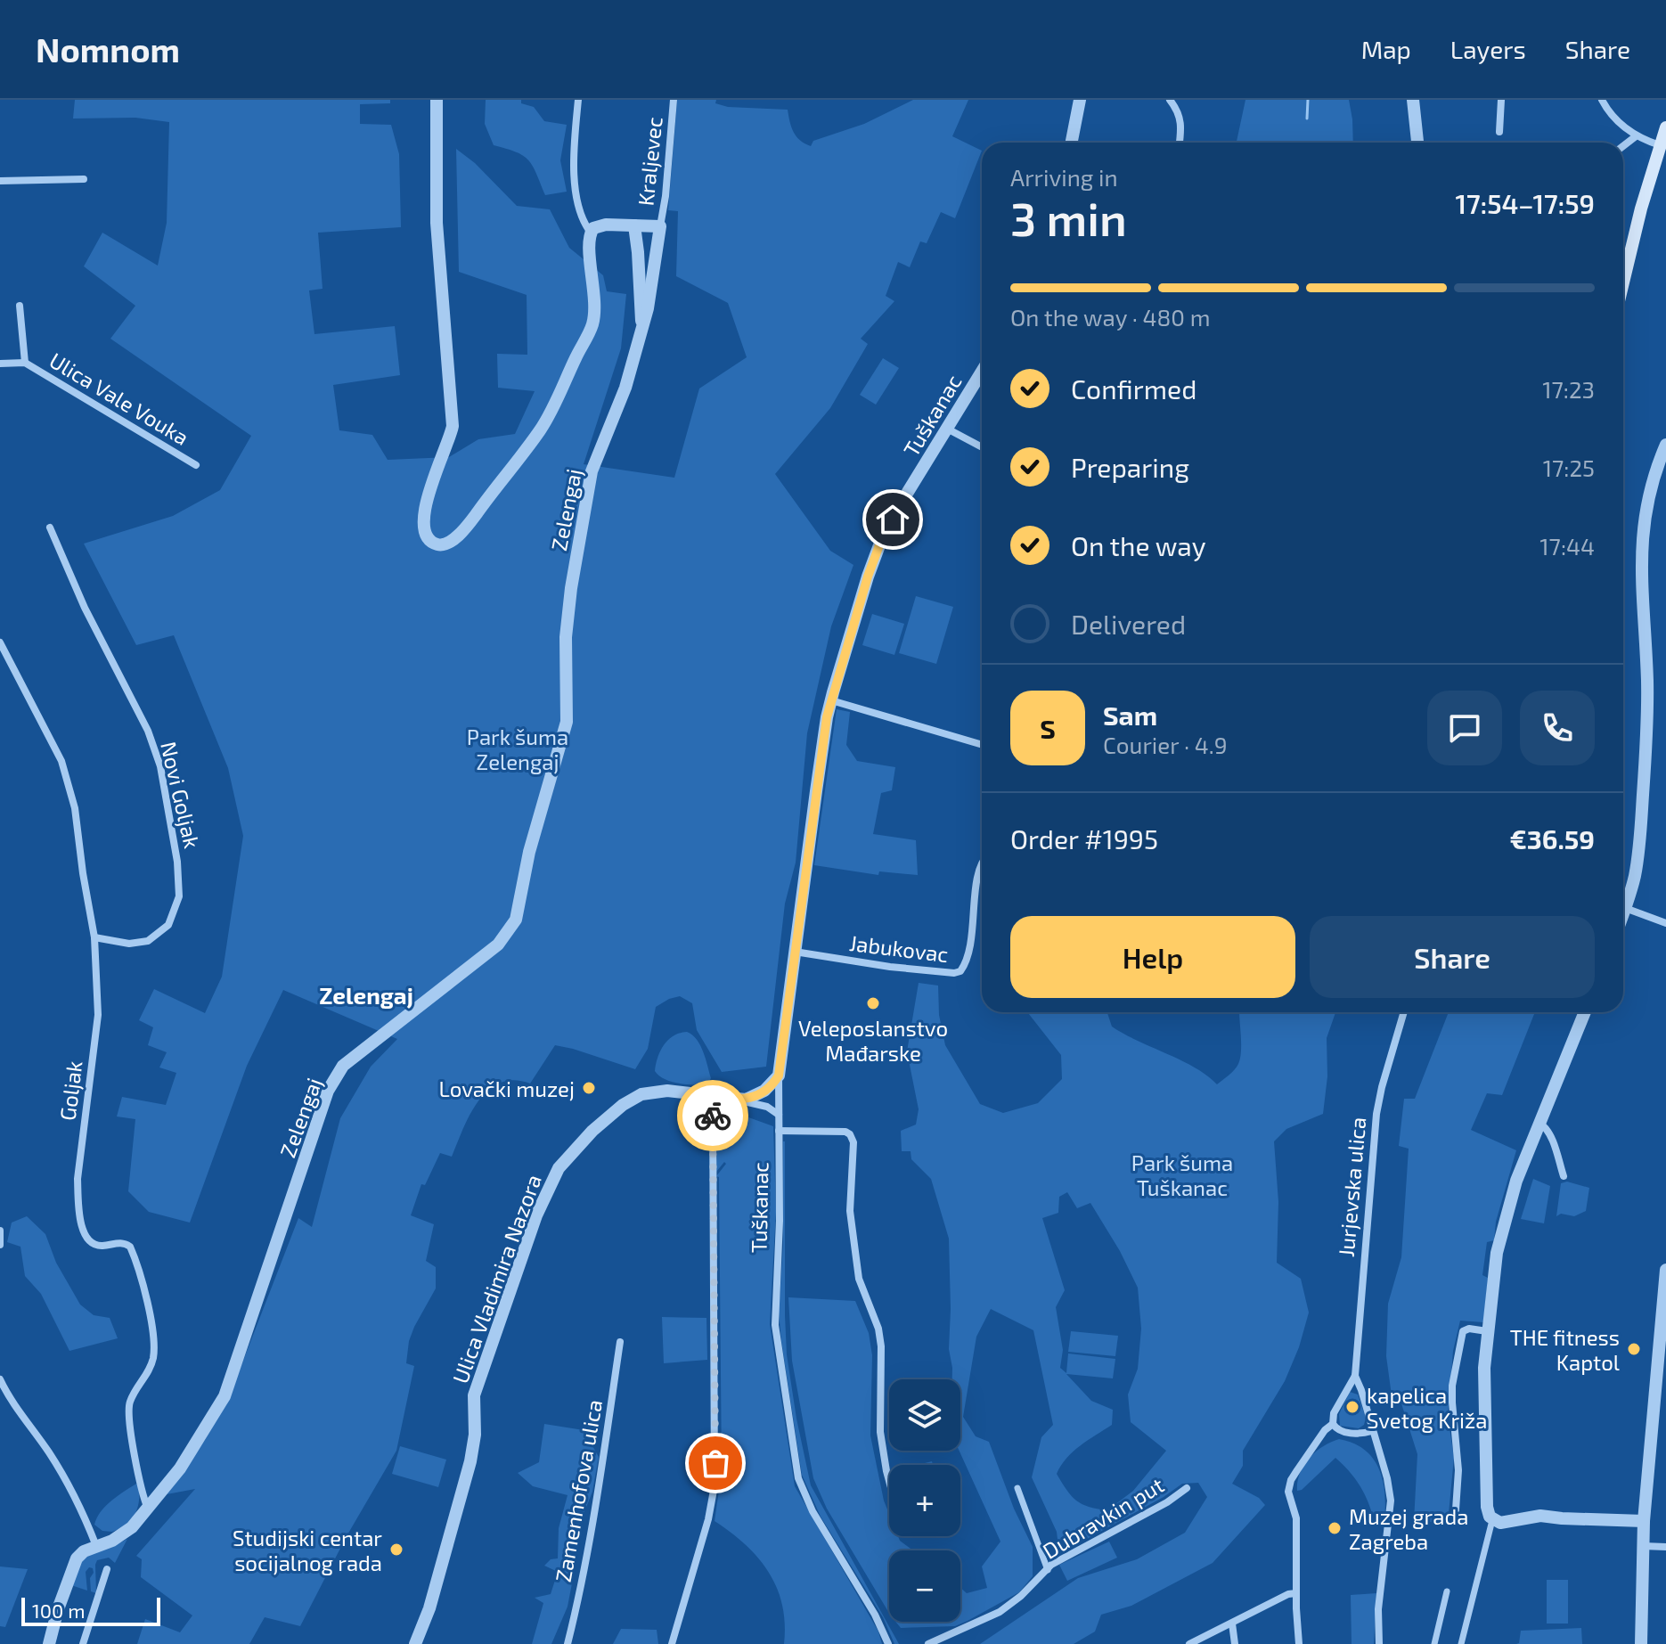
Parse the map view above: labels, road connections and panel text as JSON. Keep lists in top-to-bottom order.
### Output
{
  "streets": {
    "street": [
      "Kraljevec",
      "Ulica Vale Vouka",
      "Tuškanac",
      "Zelengaj",
      "Novi Goljak",
      "Jabukovac",
      "Goljak",
      "Jurjevska ulica",
      "Ulica Vladimira Nazora",
      "Zamenhofova ulica",
      "Dubravkin put"
    ]
  },
  "crossings": [
    ["Kraljevec", "Zelengaj"],
    ["Tuškanac", "Jabukovac"],
    ["Tuškanac", "Ulica Vladimira Nazora"],
    ["Zelengaj", "Goljak"],
    ["Novi Goljak", "Goljak"]
  ],
  "districts": ["Zelengaj"],
  "parks": ["Park šuma Zelengaj", "Park šuma Tuškanac"],
  "places": [
    "Veleposlanstvo Mađarske",
    "Lovački muzej",
    "THE fitness Kaptol",
    "kapelica Svetog Križa",
    "Muzej grada Zagreba",
    "Studijski centar socijalnog rada"
  ],
  "scale_bar": "100 m",
  "page": {
    "header": "Nomnom",
    "nav": ["Map", "Layers", "Share"],
    "heading": ["3 min", "Arriving in", "17:54–17:59"],
    "panel": [
      "Sam",
      "Courier · 4.9",
      "Order #1995",
      "€36.59"
    ],
    "bar": "On the way · 480 m",
    "list": [
      ["Confirmed", "17:23"],
      ["Preparing", "17:25"],
      ["On the way", "17:44"],
      "Delivered"
    ],
    "round": "S",
    "buttons": ["Help", "Share"],
    "map_buttons": ["+", "−"],
    "scale": "100 m"
  }
}
